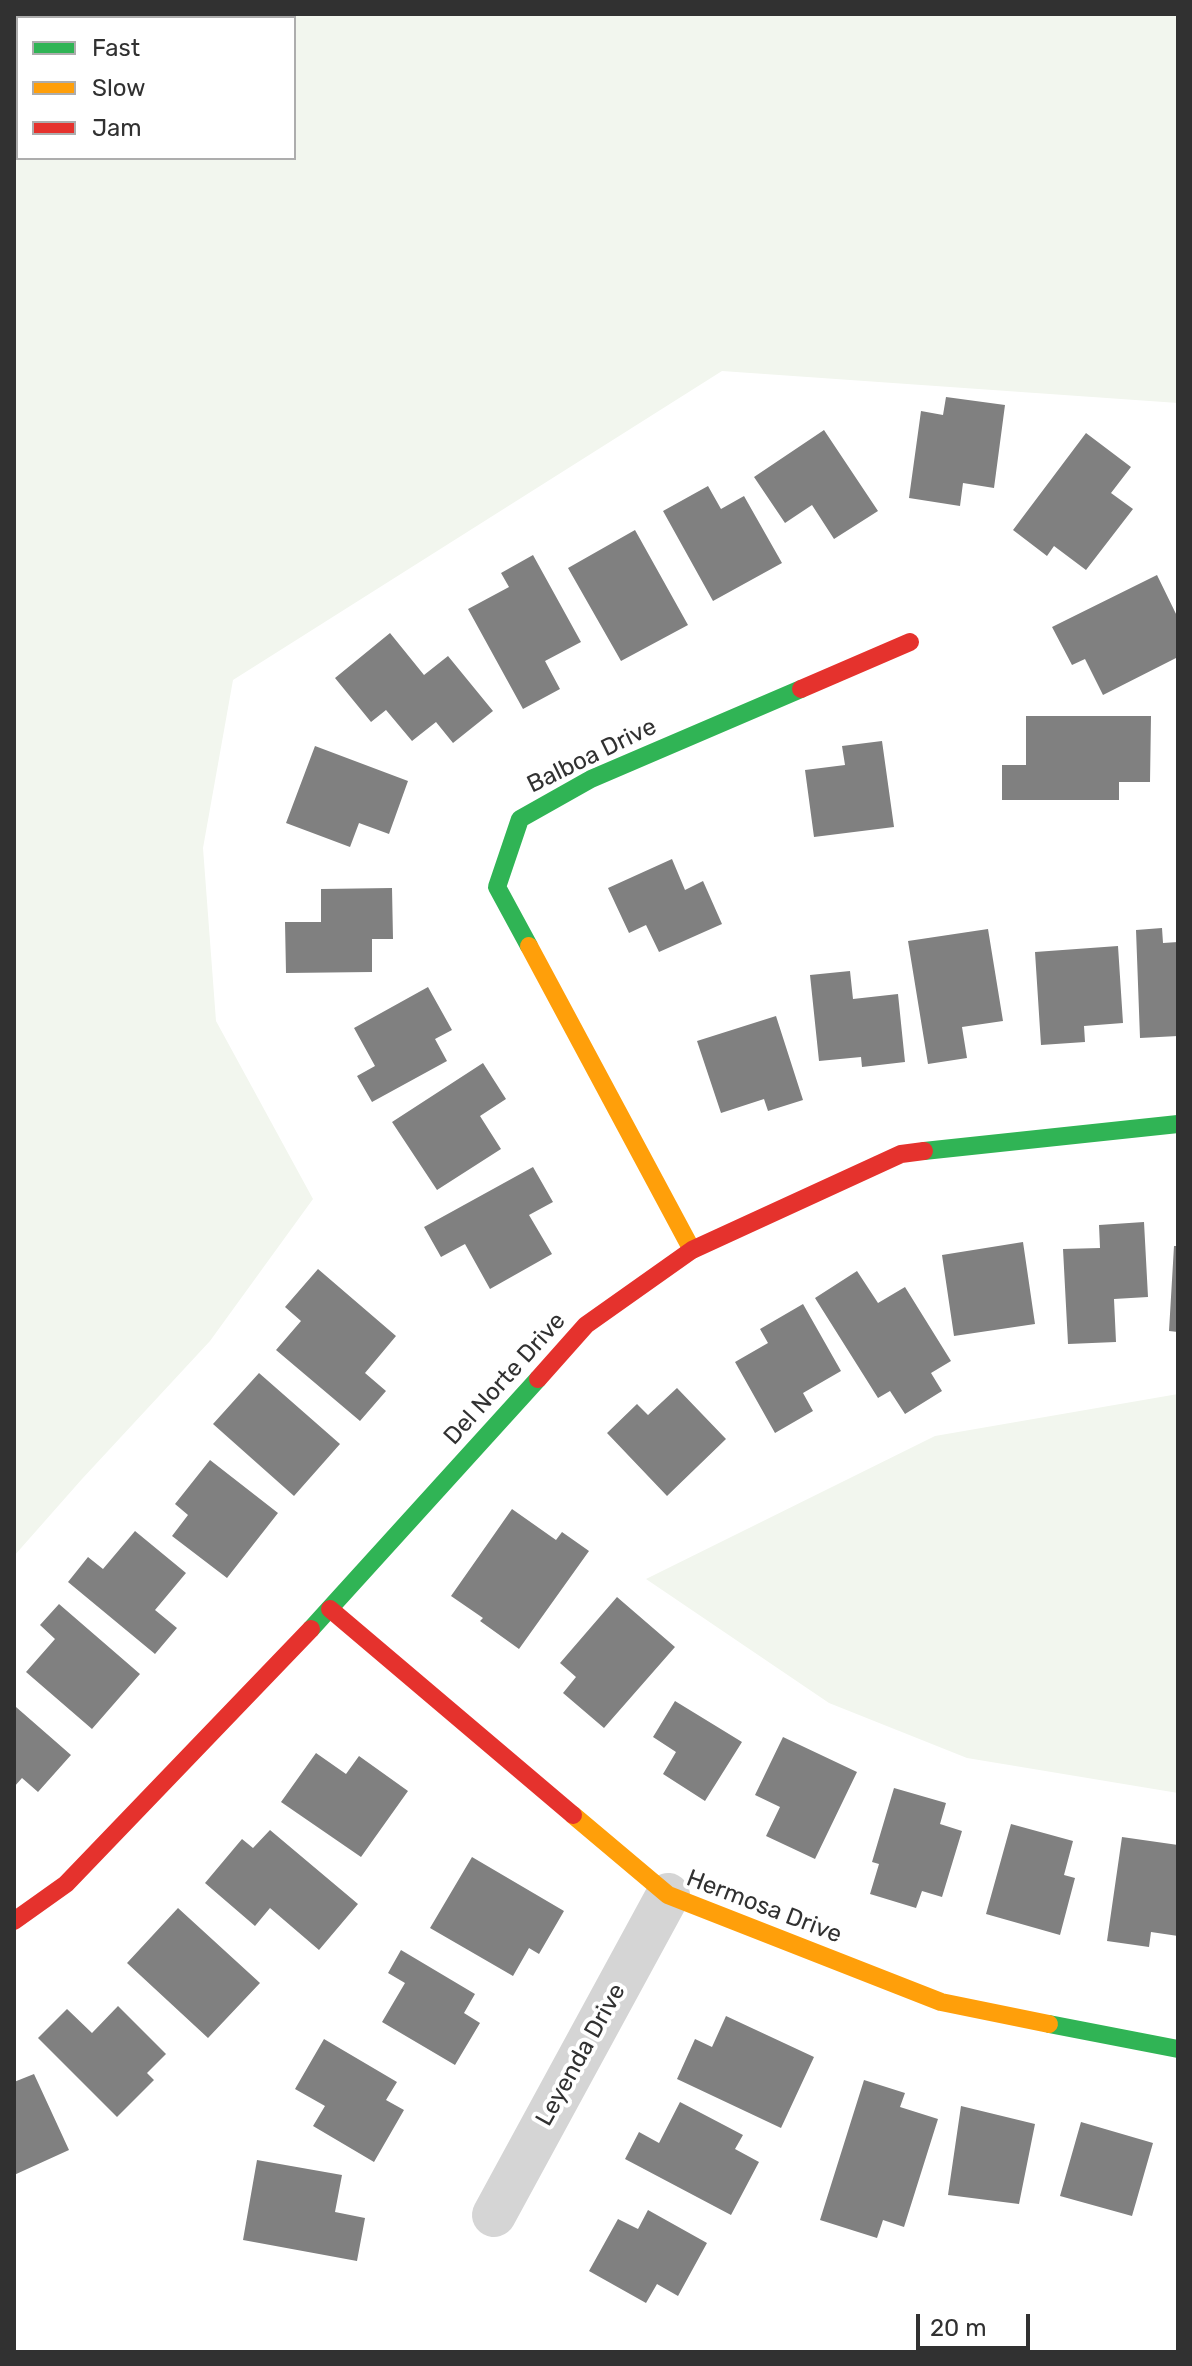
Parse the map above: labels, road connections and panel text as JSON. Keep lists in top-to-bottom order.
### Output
{
  "streets": {
    "street": [
      "Balboa Drive",
      "Del Norte Drive",
      "Hermosa Drive",
      "Leyenda Drive"
    ]
  },
  "crossings": [
    ["Balboa Drive", "Del Norte Drive"],
    ["Del Norte Drive", "Hermosa Drive"],
    ["Hermosa Drive", "Leyenda Drive"]
  ],
  "legend": ["Fast", "Slow", "Jam"],
  "scale_bar": "20 m"
}
